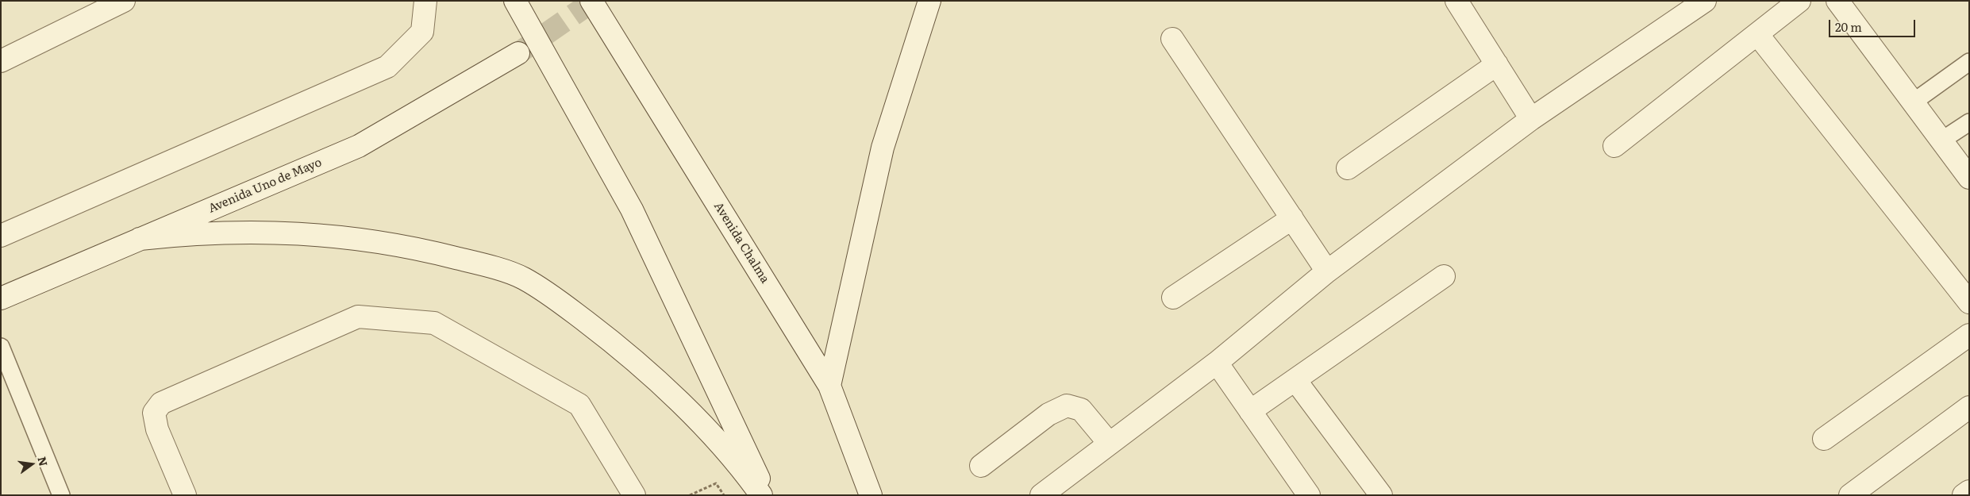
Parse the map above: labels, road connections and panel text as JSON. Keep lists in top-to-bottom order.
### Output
{
  "streets": {
    "street": ["Avenida Uno de Mayo", "Avenida Chalma"]
  },
  "scale_bar": "20 m",
  "north": "right"
}
